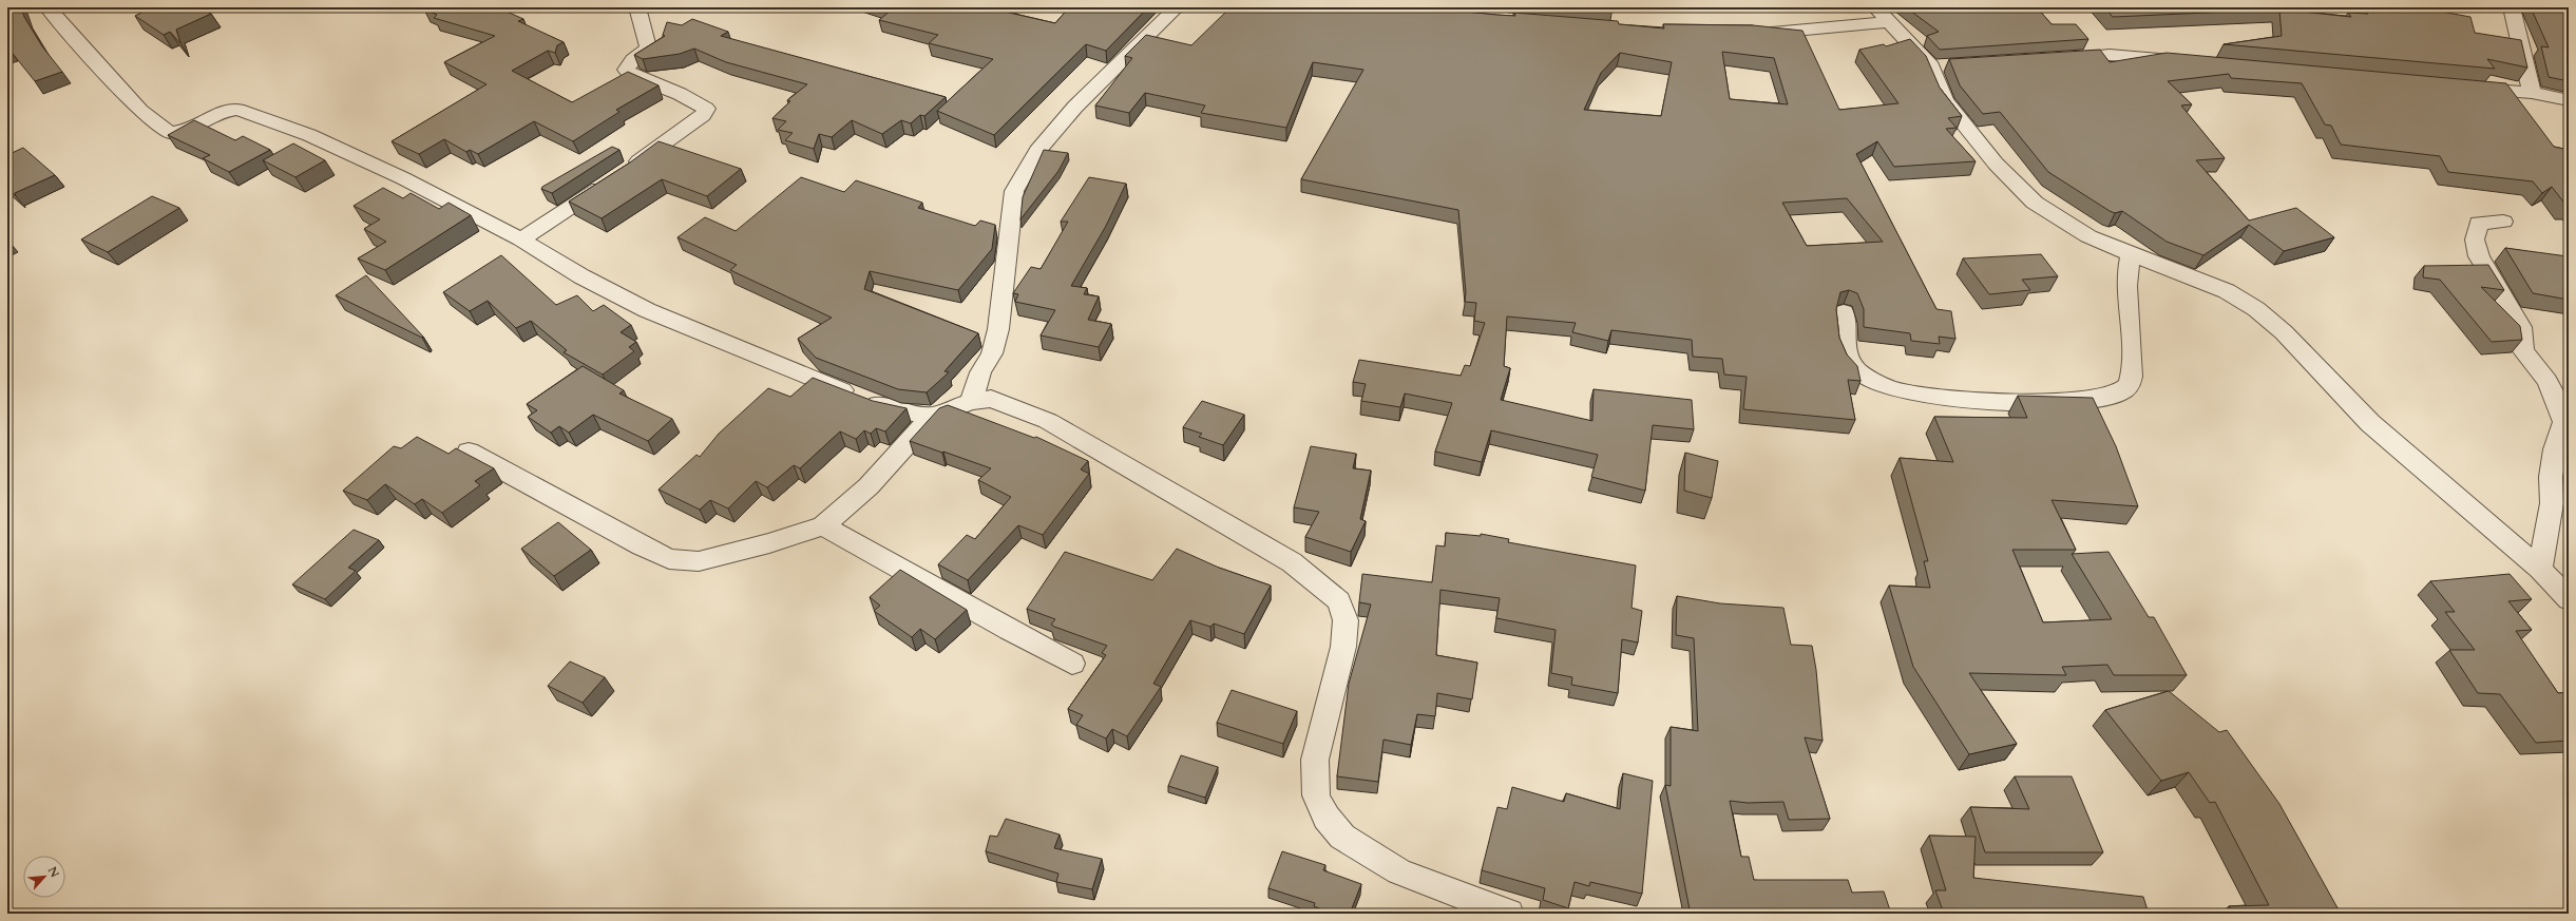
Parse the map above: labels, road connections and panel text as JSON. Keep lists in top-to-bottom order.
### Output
{
  "north": "top right"
}
